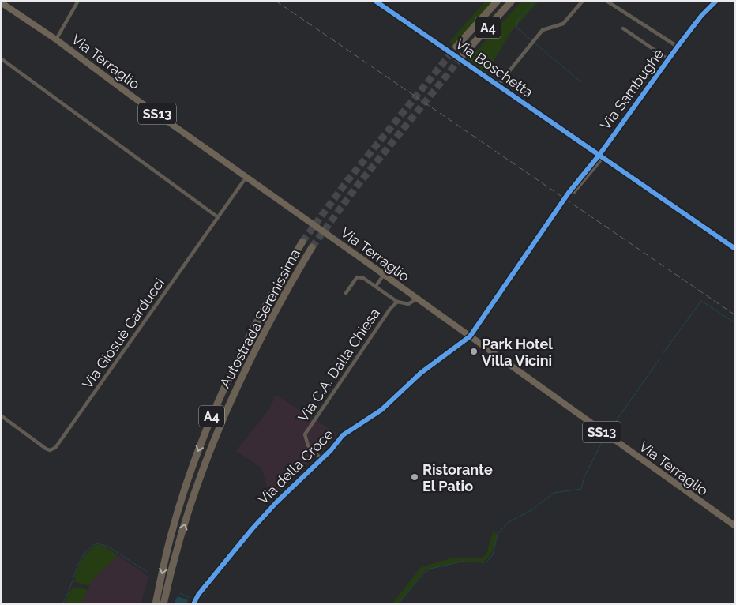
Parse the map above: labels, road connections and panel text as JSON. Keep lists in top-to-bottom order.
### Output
{
  "streets": {
    "highway": ["A4", "Autostrada Serenissima"],
    "main road": ["Via Terraglio", "SS13"],
    "street": [
      "Via Boschetta",
      "Via Sambughè",
      "Via Giosuè Carducci",
      "Via C.A. Dalla Chiesa",
      "Via della Croce"
    ]
  },
  "crossings": [
    ["Via Terraglio", "Via Giosuè Carducci"],
    ["Via Terraglio", "Via C.A. Dalla Chiesa"],
    ["Via Terraglio", "Via della Croce"],
    ["Via Boschetta", "Via Sambughè"],
    ["Via C.A. Dalla Chiesa", "Via della Croce"]
  ],
  "places": ["Park Hotel Villa Vicini", "Ristorante El Patio"]
}
